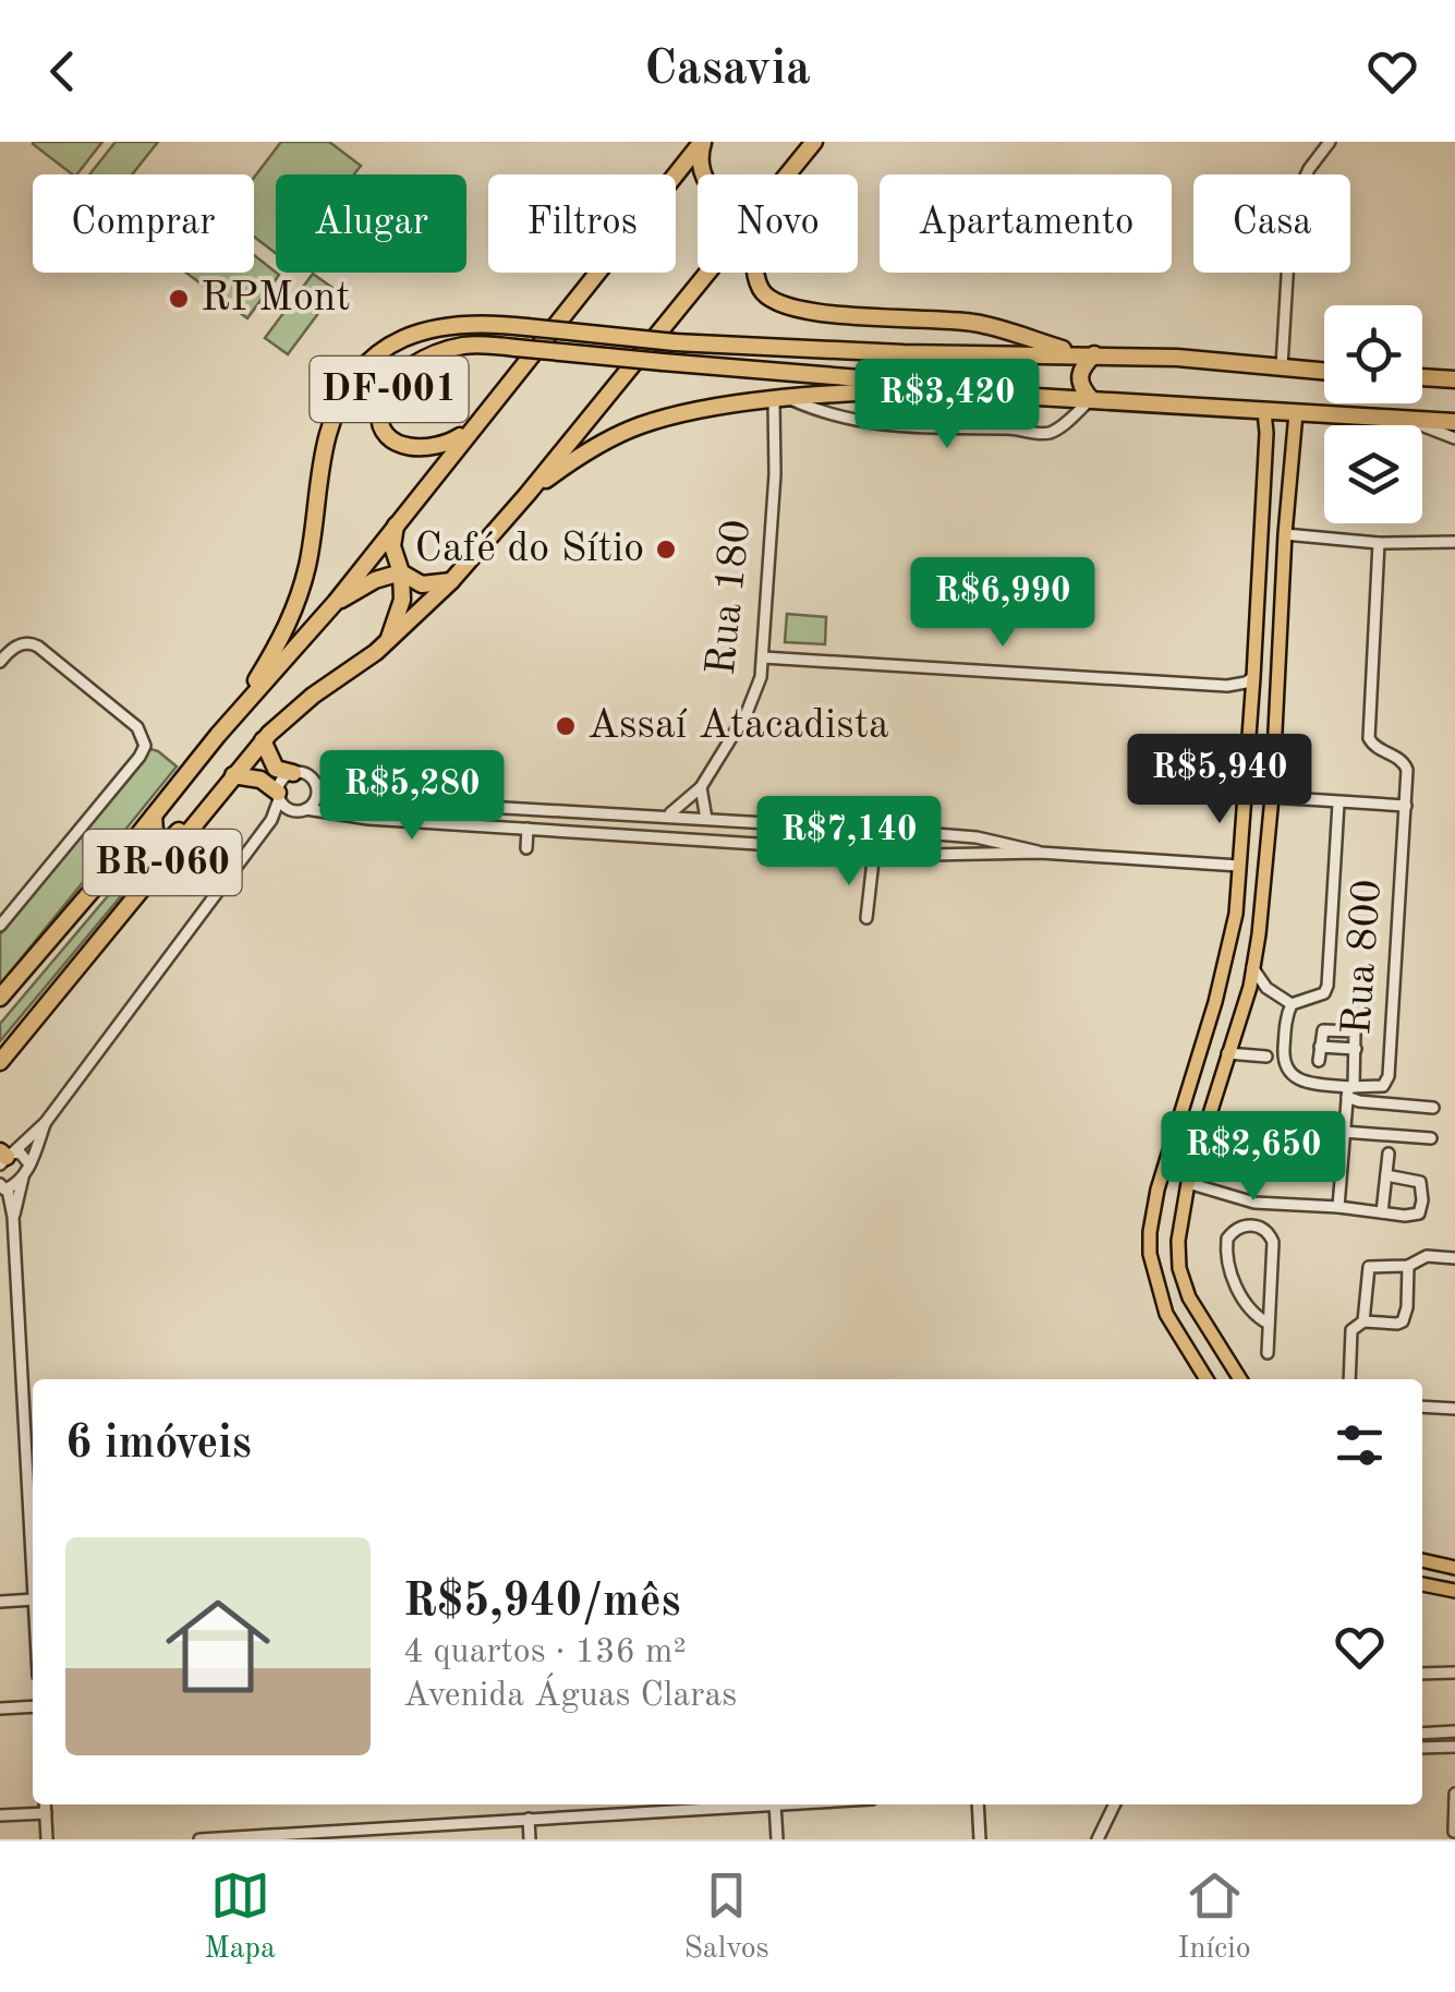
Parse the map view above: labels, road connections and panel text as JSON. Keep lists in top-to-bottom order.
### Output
{
  "streets": {
    "highway": ["DF-001", "BR-060"],
    "street": ["Rua 180", "Rua 800"]
  },
  "crossings": [
    ["DF-001", "BR-060"]
  ],
  "places": ["RPMont", "Café do Sítio", "Assaí Atacadista"],
  "page": {
    "header": "Casavia",
    "chip": [
      "Comprar",
      "Alugar",
      "Filtros",
      "Novo",
      "Apartamento",
      "Casa"
    ],
    "price": [
      "R$3,420",
      "R$6,990",
      "R$5,940",
      "R$5,280",
      "R$7,140",
      "R$2,650"
    ],
    "heading": "6 imóveis",
    "list": [
      {
        "name": "R$5,940/mês",
        "note": "4 quartos · 136 m² · Avenida Águas Claras"
      }
    ],
    "tabs": ["Mapa", "Salvos", "Início"]
  }
}
